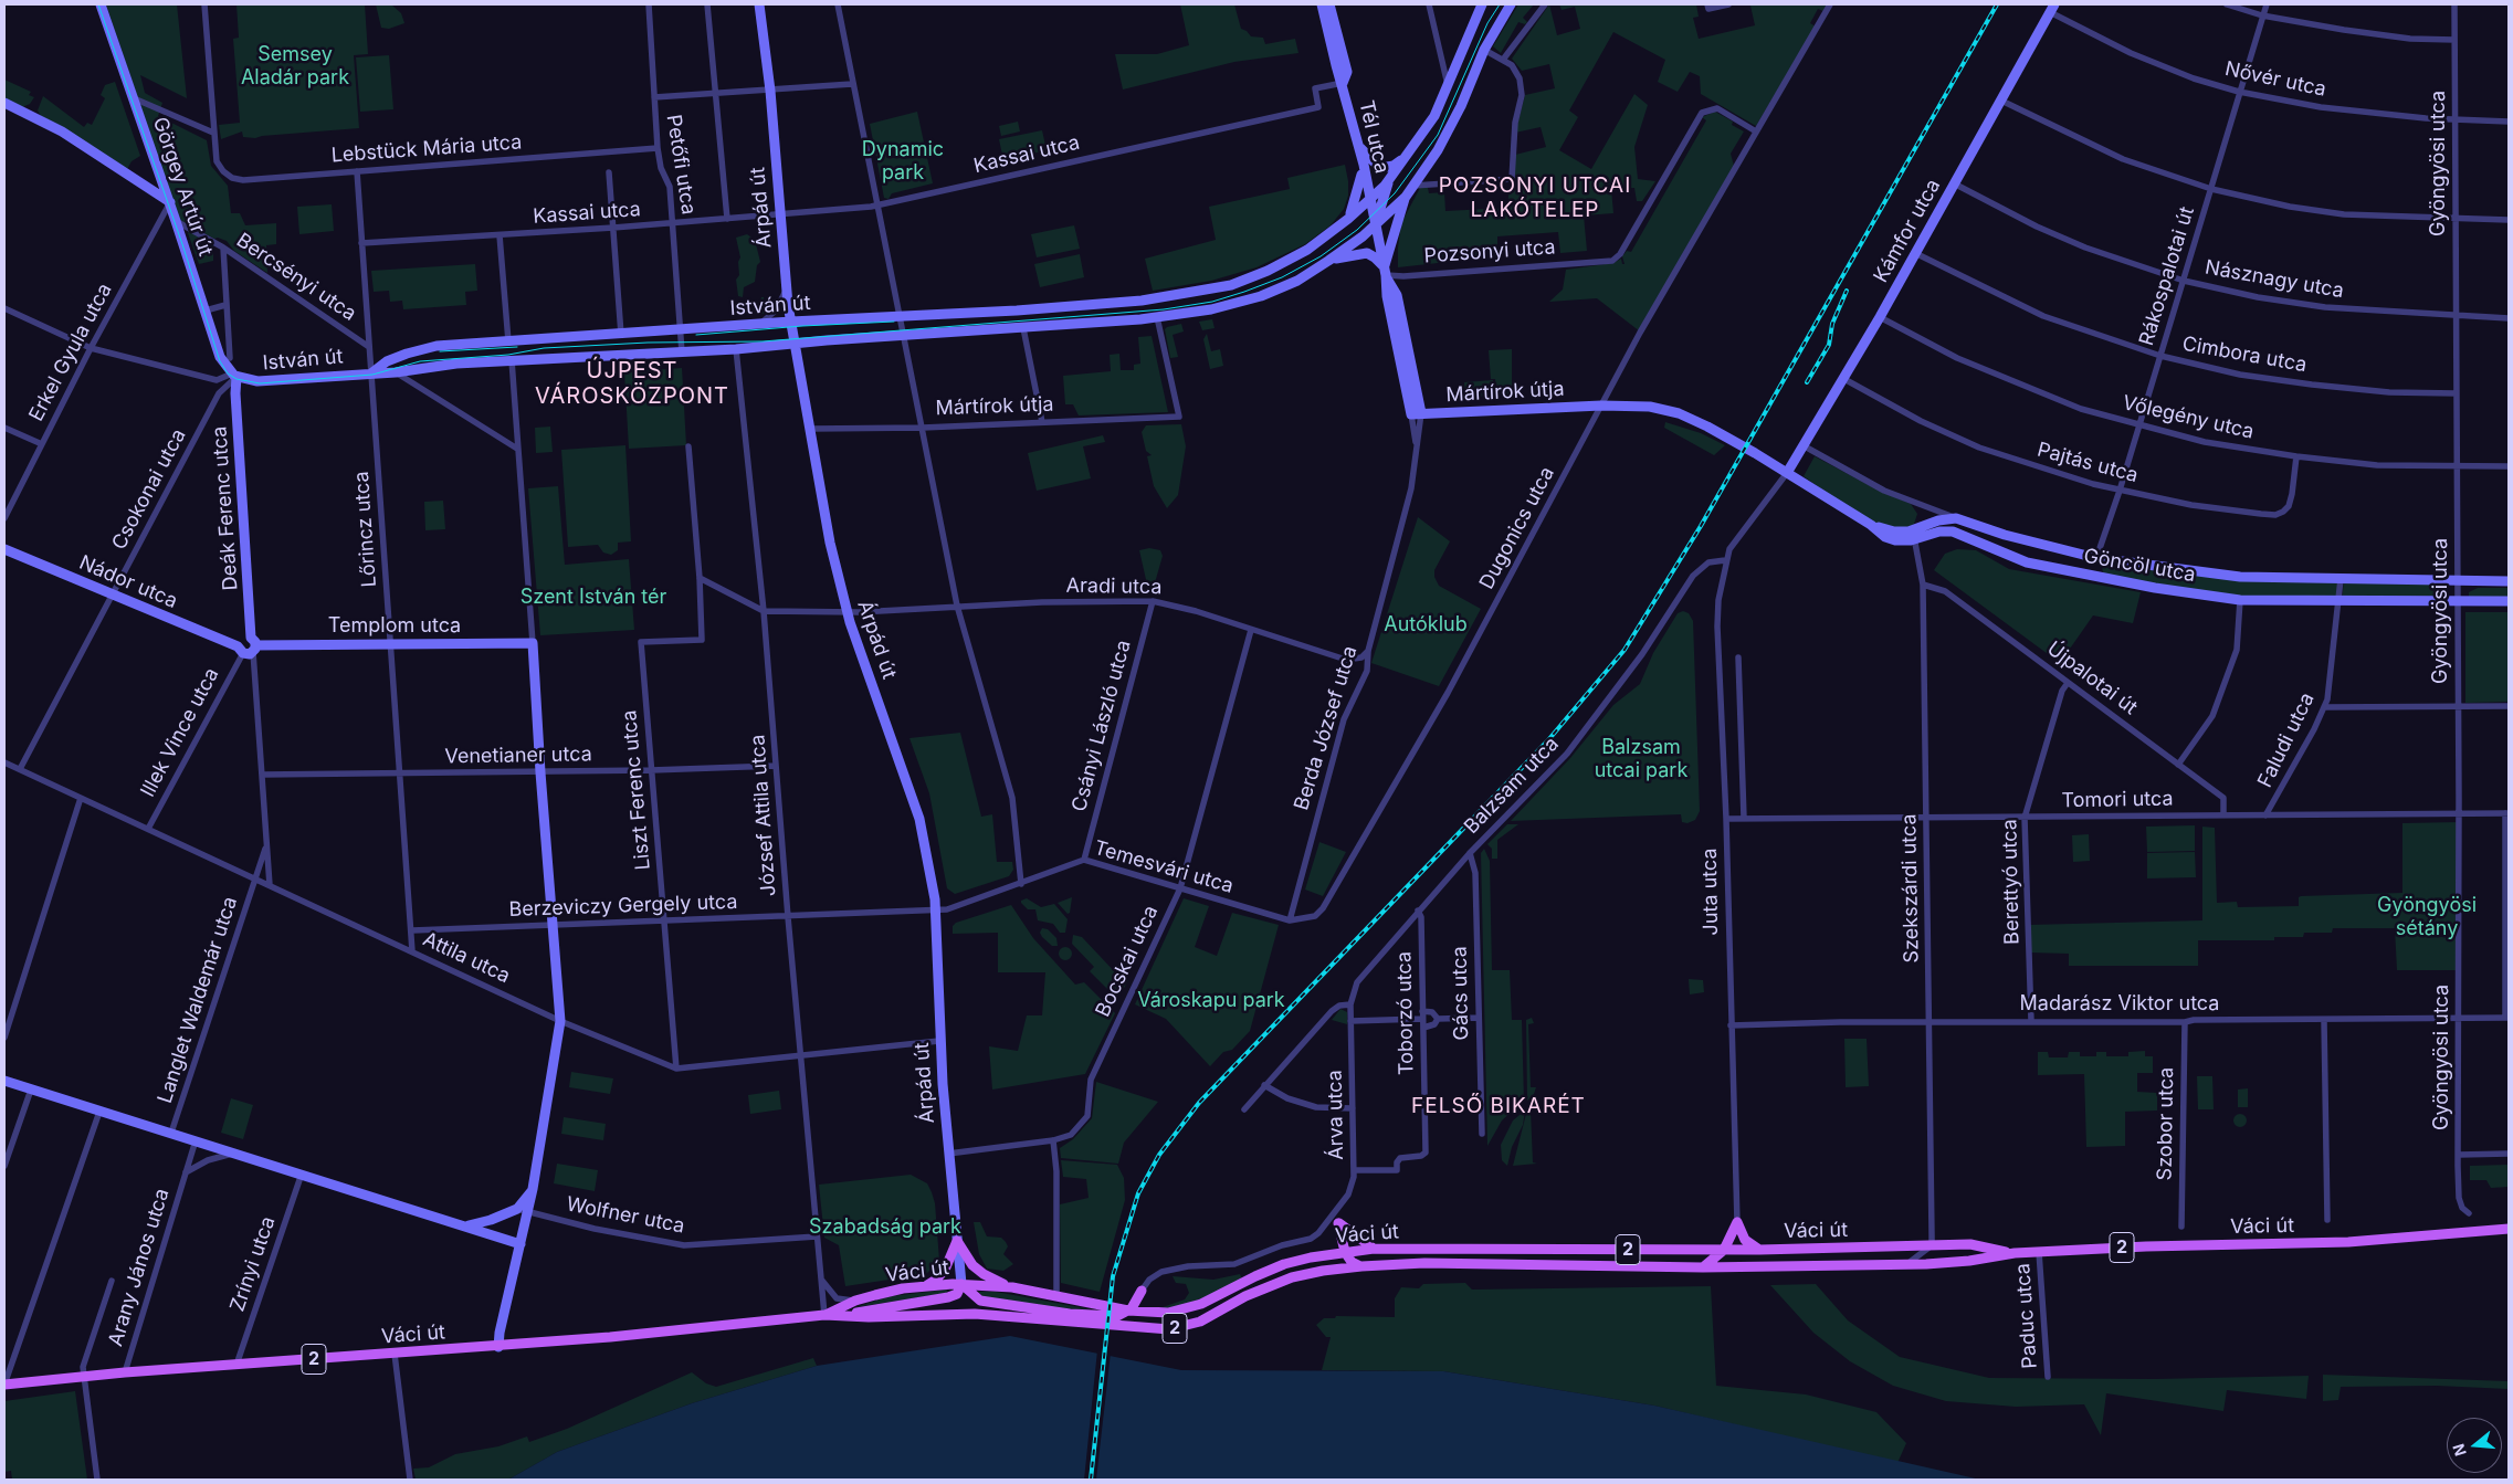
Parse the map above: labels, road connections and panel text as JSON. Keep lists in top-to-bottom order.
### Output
{
  "streets": {
    "main road": ["Váci út", "2"],
    "street": [
      "Nővér utca",
      "Tél utca",
      "Lebstück Mária utca",
      "Kassai utca",
      "Gyöngyösi utca",
      "Petőfi utca",
      "Görgey Artúr út",
      "Árpád út",
      "Kámfor utca",
      "Pozsonyi utca",
      "Rákospalotai út",
      "Bercsényi utca",
      "Násznagy utca",
      "István út",
      "Erkel Gyula utca",
      "Cimbora utca",
      "Mártírok útja",
      "Vőlegény utca",
      "Pajtás utca",
      "Csokonai utca",
      "Deák Ferenc utca",
      "Dugonics utca",
      "Lőrincz utca",
      "Göncöl utca",
      "Nádor utca",
      "Aradi utca",
      "Templom utca",
      "Újpalotai út",
      "Csányi László utca",
      "Berda József utca",
      "Illek Vince utca",
      "Faludi utca",
      "Venetianer utca",
      "Balzsam utca",
      "Liszt Ferenc utca",
      "Tomori utca",
      "József Attila utca",
      "Temesvári utca",
      "Berettyó utca",
      "Szekszárdi utca",
      "Juta utca",
      "Berzeviczy Gergely utca",
      "Attila utca",
      "Bocskai utca",
      "Gács utca",
      "Langlet Waldemár utca",
      "Madarász Viktor utca",
      "Toborzó utca",
      "Árva utca",
      "Szobor utca",
      "Wolfner utca",
      "Zrínyi utca",
      "Arany János utca",
      "Paduc utca"
    ]
  },
  "crossings": [
    ["Nővér utca", "Gyöngyösi utca"],
    ["Nővér utca", "Kámfor utca"],
    ["Nővér utca", "Rákospalotai út"],
    ["Tél utca", "Kassai utca"],
    ["Lebstück Mária utca", "Petőfi utca"],
    ["Lebstück Mária utca", "Lőrincz utca"],
    ["Kassai utca", "Petőfi utca"],
    ["Kassai utca", "Árpád út"],
    ["Kassai utca", "Lőrincz utca"],
    ["Gyöngyösi utca", "Násznagy utca"],
    ["Gyöngyösi utca", "Cimbora utca"],
    ["Gyöngyösi utca", "Vőlegény utca"],
    ["Gyöngyösi utca", "Göncöl utca"],
    ["Gyöngyösi utca", "Tomori utca"],
    ["Gyöngyösi utca", "Madarász Viktor utca"],
    ["Petőfi utca", "István út"],
    ["Görgey Artúr út", "Bercsényi utca"],
    ["Görgey Artúr út", "István út"],
    ["Görgey Artúr út", "Erkel Gyula utca"],
    ["Görgey Artúr út", "Csokonai utca"],
    ["Görgey Artúr út", "Deák Ferenc utca"],
    ["Árpád út", "István út"],
    ["Árpád út", "Mártírok útja"],
    ["Árpád út", "Aradi utca"],
    ["Árpád út", "Temesvári utca"],
    ["Árpád út", "Berzeviczy Gergely utca"],
    ["Árpád út", "Attila utca"],
    ["Árpád út", "Váci út"],
    ["Kámfor utca", "Násznagy utca"],
    ["Kámfor utca", "Cimbora utca"],
    ["Kámfor utca", "Vőlegény utca"],
    ["Kámfor utca", "Pajtás utca"],
    ["Kámfor utca", "Göncöl utca"],
    ["Pozsonyi utca", "Dugonics utca"],
    ["Pozsonyi utca", "Berda József utca"],
    ["Rákospalotai út", "Násznagy utca"],
    ["Rákospalotai út", "Cimbora utca"],
    ["Rákospalotai út", "Vőlegény utca"],
    ["Rákospalotai út", "Pajtás utca"],
    ["Rákospalotai út", "Göncöl utca"],
    ["Bercsényi utca", "Lőrincz utca"],
    ["István út", "Mártírok útja"],
    ["István út", "Csokonai utca"],
    ["István út", "Deák Ferenc utca"],
    ["István út", "Lőrincz utca"],
    ["István út", "József Attila utca"],
    ["Mártírok útja", "Dugonics utca"],
    ["Mártírok útja", "Berda József utca"],
    ["Vőlegény utca", "Pajtás utca"],
    ["Csokonai utca", "Deák Ferenc utca"],
    ["Csokonai utca", "Nádor utca"],
    ["Csokonai utca", "Attila utca"],
    ["Deák Ferenc utca", "Nádor utca"],
    ["Deák Ferenc utca", "Templom utca"],
    ["Deák Ferenc utca", "Venetianer utca"],
    ["Deák Ferenc utca", "Attila utca"],
    ["Deák Ferenc utca", "Langlet Waldemár utca"],
    ["Dugonics utca", "Berda József utca"],
    ["Dugonics utca", "Temesvári utca"],
    ["Lőrincz utca", "Templom utca"],
    ["Lőrincz utca", "Venetianer utca"],
    ["Lőrincz utca", "Berzeviczy Gergely utca"],
    ["Lőrincz utca", "Attila utca"],
    ["Göncöl utca", "Faludi utca"],
    ["Göncöl utca", "Szekszárdi utca"],
    ["Nádor utca", "Templom utca"],
    ["Nádor utca", "Illek Vince utca"],
    ["Aradi utca", "Csányi László utca"],
    ["Aradi utca", "Berda József utca"],
    ["Aradi utca", "József Attila utca"],
    ["Aradi utca", "Bocskai utca"],
    ["Újpalotai út", "Tomori utca"],
    ["Újpalotai út", "Berettyó utca"],
    ["Újpalotai út", "Szekszárdi utca"],
    ["Csányi László utca", "Temesvári utca"],
    ["Berda József utca", "Temesvári utca"],
    ["Illek Vince utca", "Attila utca"],
    ["Faludi utca", "Tomori utca"],
    ["Venetianer utca", "Liszt Ferenc utca"],
    ["Venetianer utca", "József Attila utca"],
    ["Balzsam utca", "Juta utca"],
    ["Balzsam utca", "Gács utca"],
    ["Balzsam utca", "Toborzó utca"],
    ["Balzsam utca", "Árva utca"],
    ["Liszt Ferenc utca", "Berzeviczy Gergely utca"],
    ["Liszt Ferenc utca", "Attila utca"],
    ["Tomori utca", "Berettyó utca"],
    ["Tomori utca", "Szekszárdi utca"],
    ["Tomori utca", "Juta utca"],
    ["József Attila utca", "Berzeviczy Gergely utca"],
    ["József Attila utca", "Attila utca"],
    ["József Attila utca", "Wolfner utca"],
    ["József Attila utca", "Váci út"],
    ["Temesvári utca", "Berzeviczy Gergely utca"],
    ["Temesvári utca", "Bocskai utca"],
    ["Berettyó utca", "Madarász Viktor utca"],
    ["Szekszárdi utca", "Madarász Viktor utca"],
    ["Szekszárdi utca", "Váci út"],
    ["Juta utca", "Madarász Viktor utca"],
    ["Attila utca", "Langlet Waldemár utca"],
    ["Madarász Viktor utca", "Szobor utca"],
    ["Toborzó utca", "Árva utca"],
    ["Váci út", "Zrínyi utca"],
    ["Váci út", "Arany János utca"],
    ["Váci út", "Paduc utca"]
  ],
  "districts": ["POZSONYI UTCAI LAKÓTELEP", "ÚJPEST VÁROSKÖZPONT", "FELSŐ BIKARÉT"],
  "parks": [
    "Semsey Aladár park",
    "Dynamic park",
    "Szent István tér",
    "Autóklub",
    "Balzsam utcai park",
    "Gyöngyösi sétány",
    "Városkapu park",
    "Szabadság park"
  ],
  "north": "left"
}
